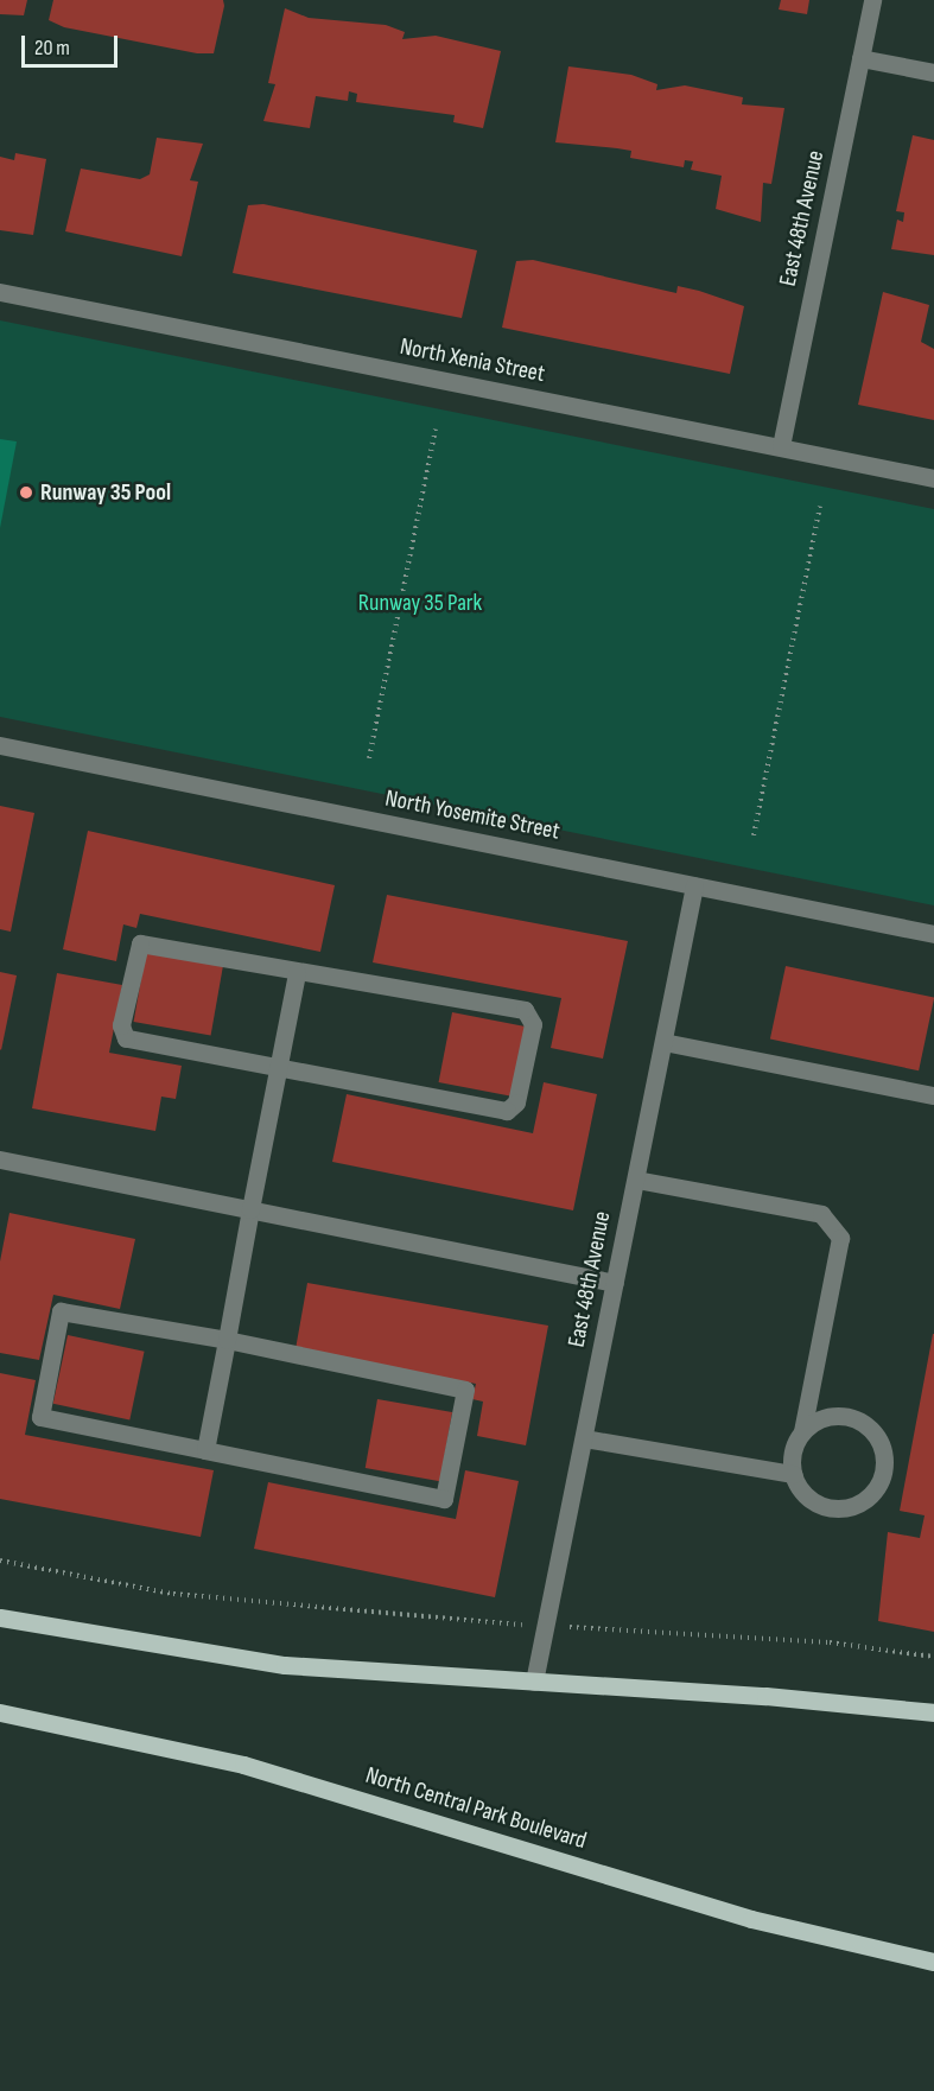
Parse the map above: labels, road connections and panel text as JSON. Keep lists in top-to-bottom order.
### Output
{
  "streets": {
    "main road": ["North Central Park Boulevard"],
    "street": ["East 48th Avenue", "North Xenia Street", "North Yosemite Street"]
  },
  "crossings": [
    ["East 48th Avenue", "North Xenia Street"],
    ["East 48th Avenue", "North Yosemite Street"]
  ],
  "parks": ["Runway 35 Park"],
  "places": ["Runway 35 Pool"],
  "scale_bar": "20 m"
}
